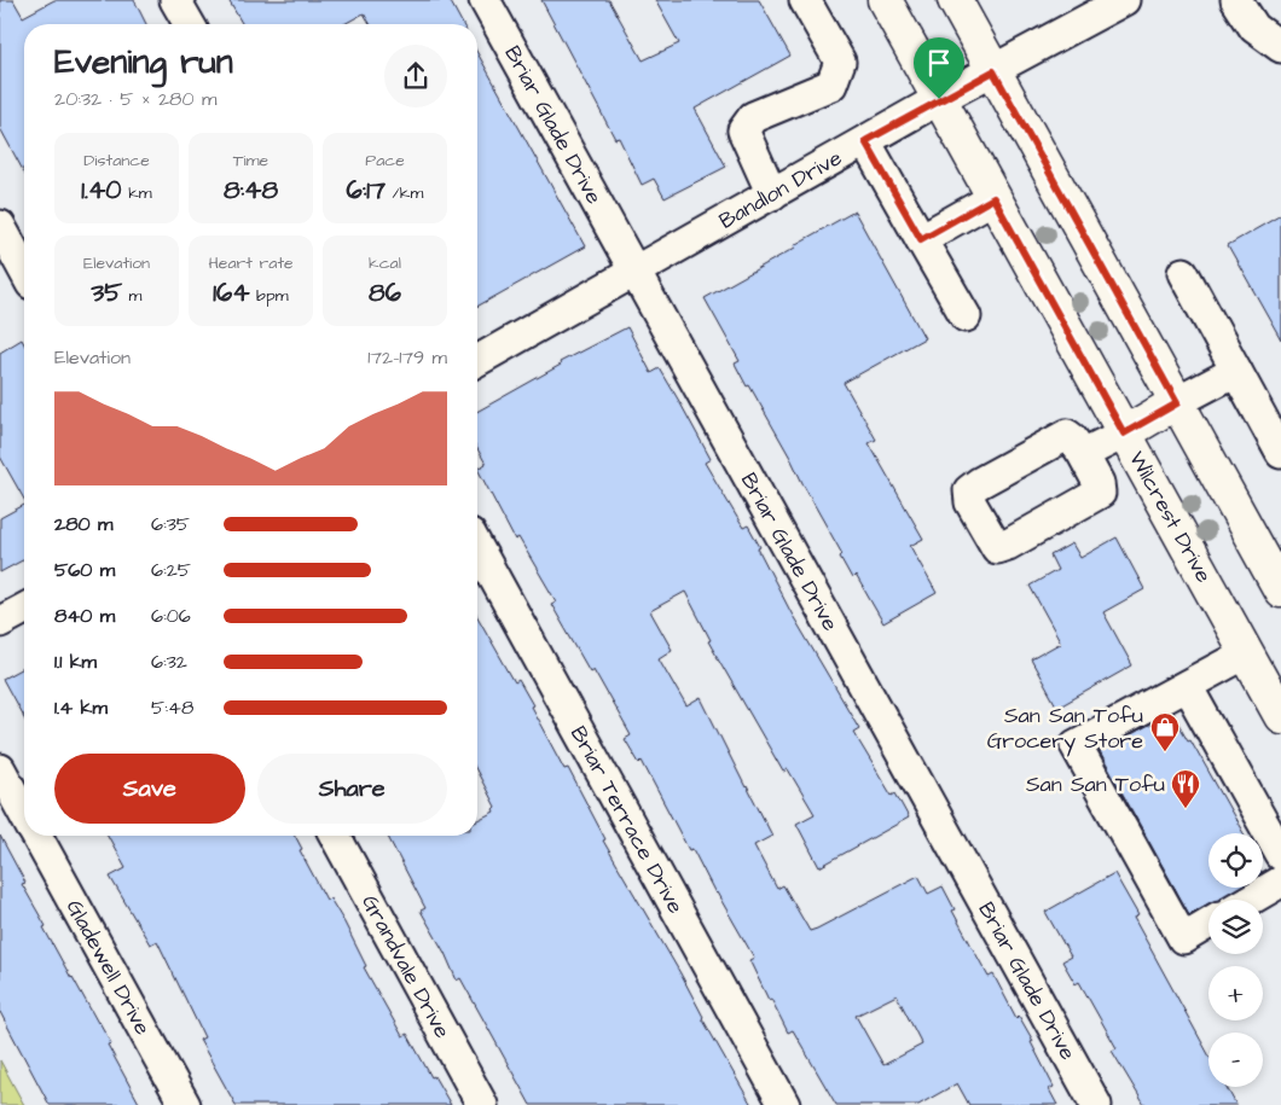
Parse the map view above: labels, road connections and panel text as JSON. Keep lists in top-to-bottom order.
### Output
{
  "streets": {
    "main road": ["Wilcrest Drive"],
    "street": [
      "Briar Glade Drive",
      "Bandlon Drive",
      "Briar Terrace Drive",
      "Gladewell Drive",
      "Grandvale Drive"
    ]
  },
  "crossings": [
    ["Briar Glade Drive", "Bandlon Drive"],
    ["Bandlon Drive", "Wilcrest Drive"]
  ],
  "places": {
    "shop": ["San San Tofu Grocery Store"],
    "restaurant": ["San San Tofu"]
  },
  "page": {
    "heading": ["Evening run", "20:32 · 5 × 280 m"],
    "stats": [
      ["Distance", "1.40 km"],
      ["Time", "8:48"],
      ["Pace", "6:17 /km"],
      ["Elevation", "35 m"],
      ["Heart rate", "164 bpm"],
      ["kcal", "86"]
    ],
    "chart": ["Elevation", "172–179 m"],
    "list": [
      {
        "name": "280 m",
        "note": "6:35"
      },
      {
        "name": "560 m",
        "note": "6:25"
      },
      {
        "name": "840 m",
        "note": "6:06"
      },
      {
        "name": "1.1 km",
        "note": "6:32"
      },
      {
        "name": "1.4 km",
        "note": "5:48"
      }
    ],
    "buttons": ["Save", "Share"],
    "map_buttons": ["+", "−"]
  }
}
